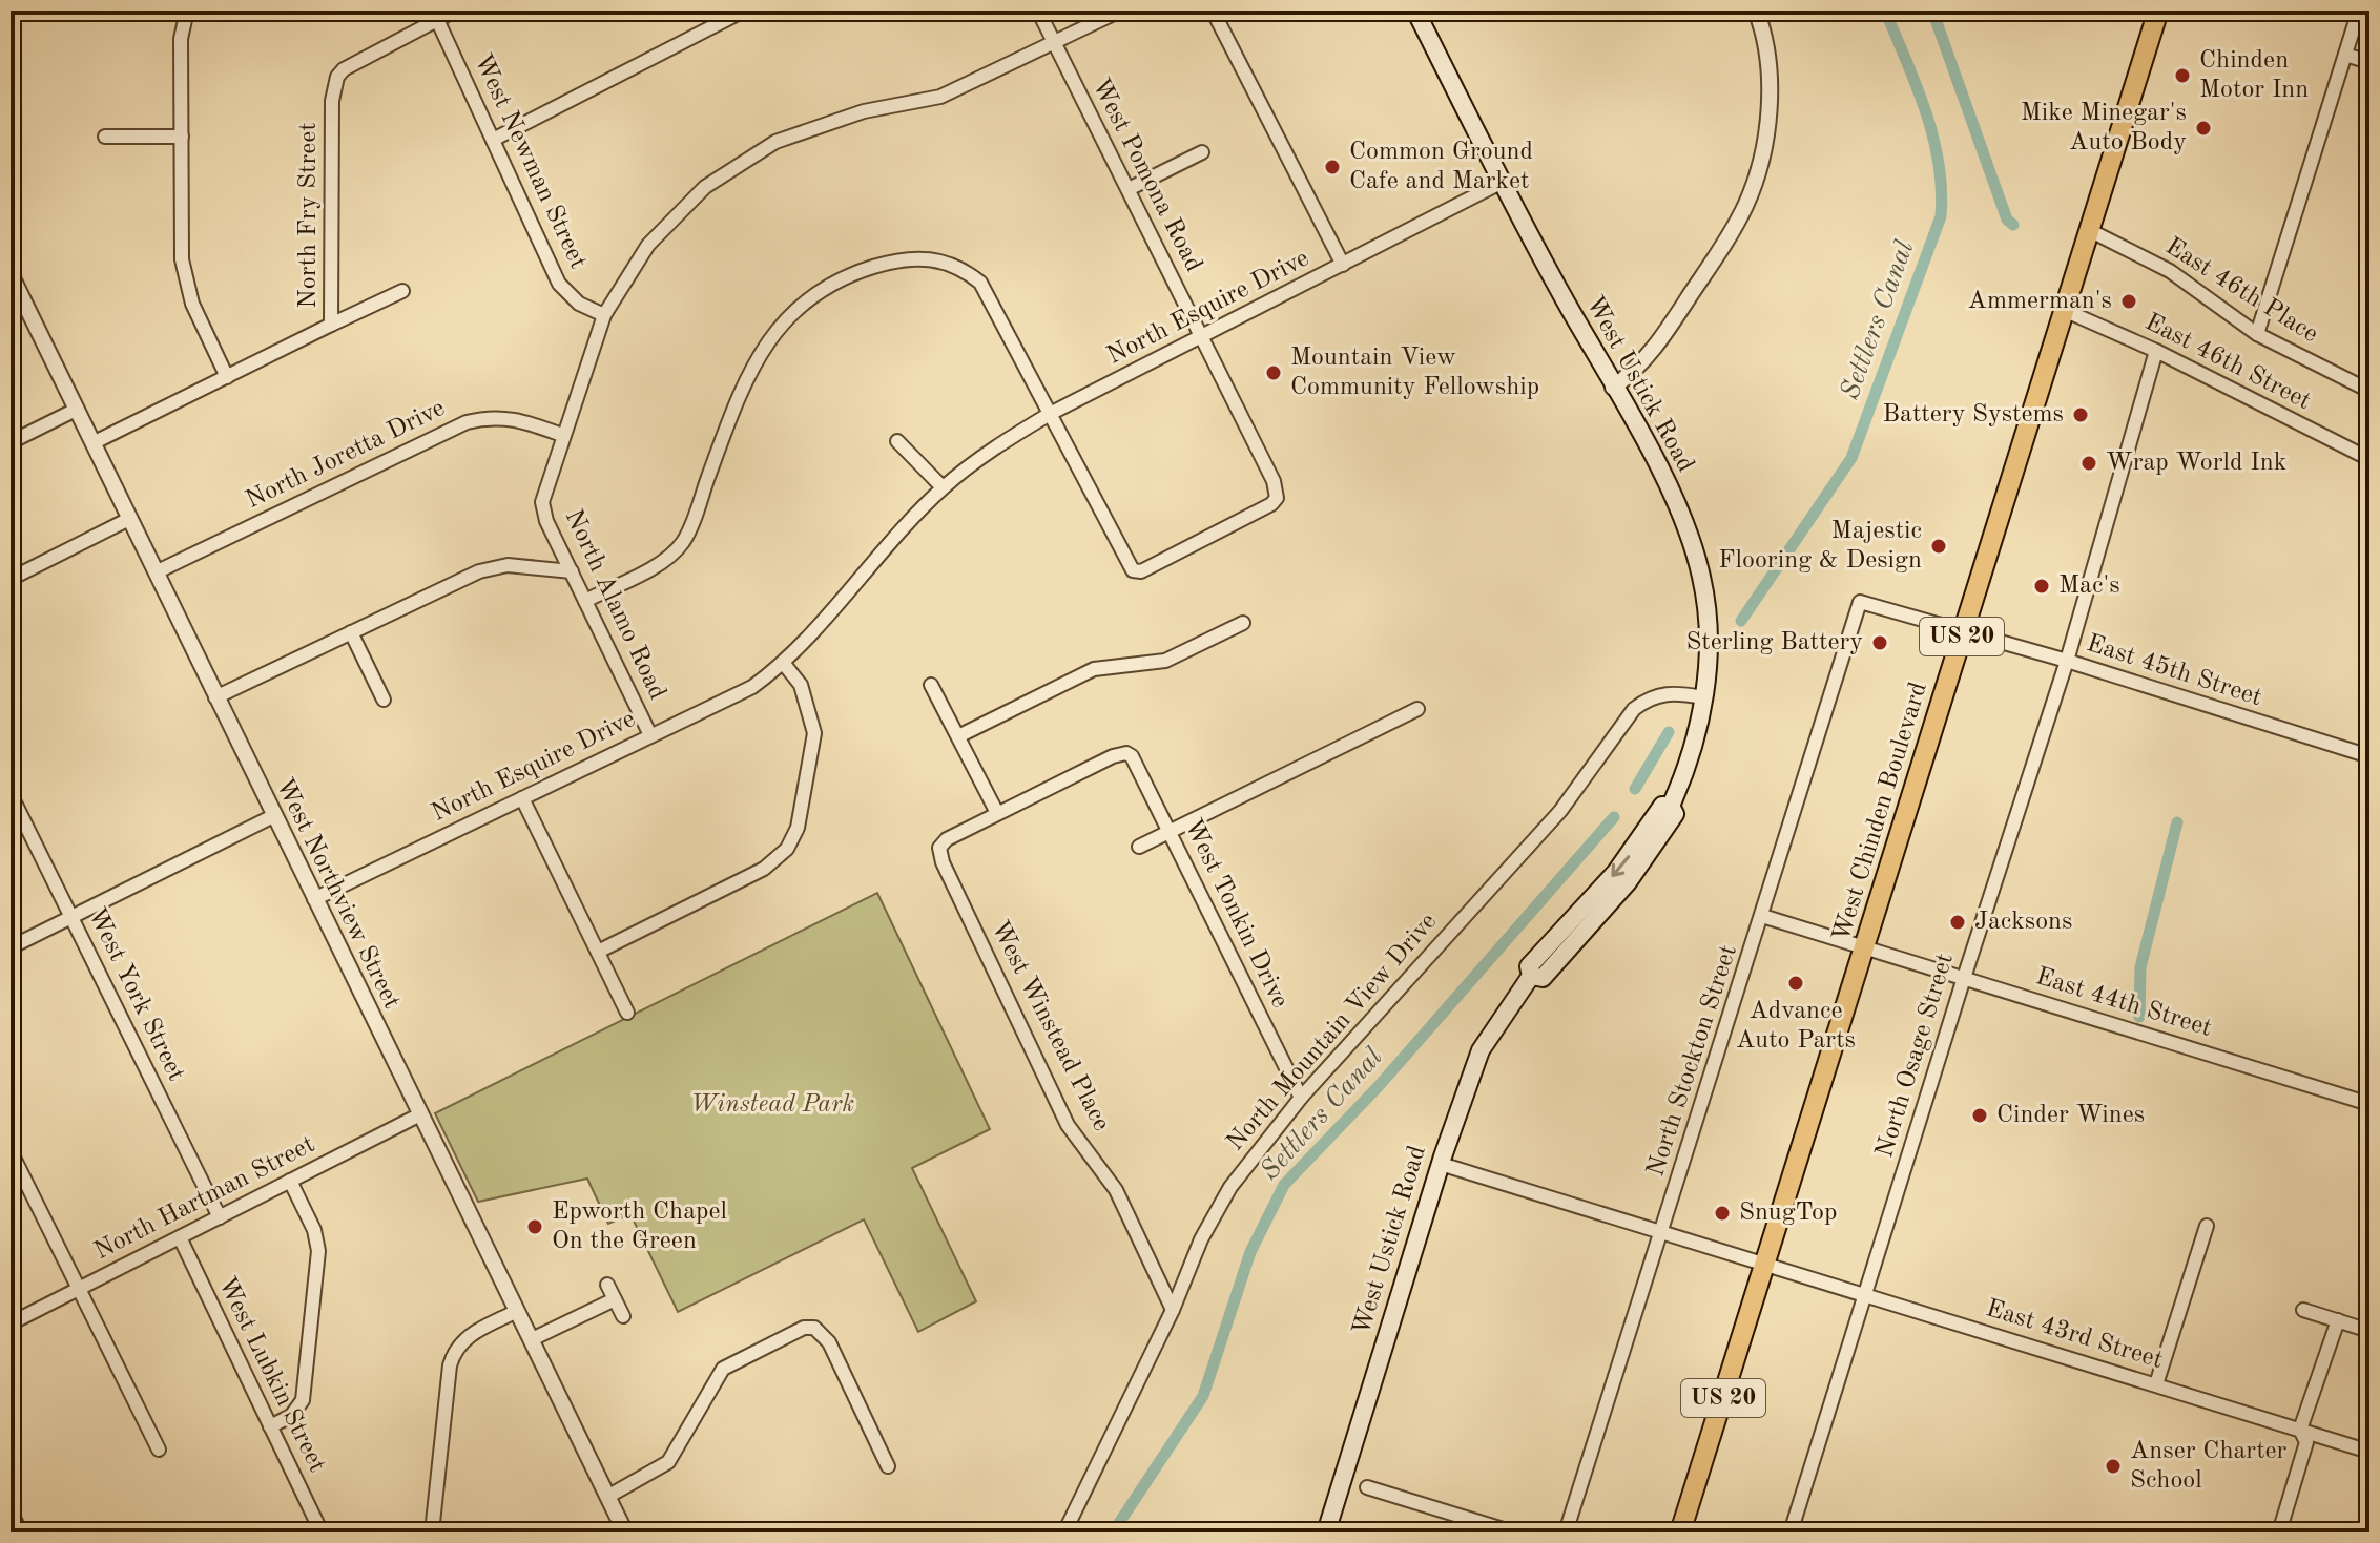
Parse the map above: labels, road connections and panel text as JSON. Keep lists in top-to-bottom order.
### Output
{
  "streets": {
    "main road": ["West Ustick Road", "US 20", "West Chinden Boulevard"],
    "street": [
      "West Newman Street",
      "West Pomona Road",
      "North Fry Street",
      "East 46th Place",
      "North Esquire Drive",
      "East 46th Street",
      "North Joretta Drive",
      "North Alamo Road",
      "East 45th Street",
      "West Northview Street",
      "West Tonkin Drive",
      "West York Street",
      "East 44th Street",
      "West Winstead Place",
      "North Mountain View Drive",
      "North Osage Street",
      "North Stockton Street",
      "North Hartman Street",
      "East 43rd Street",
      "West Lubkin Street"
    ]
  },
  "crossings": [
    ["West Newman Street", "North Fry Street"],
    ["West Newman Street", "North Alamo Road"],
    ["West Pomona Road", "North Esquire Drive"],
    ["West Pomona Road", "North Alamo Road"],
    ["North Fry Street", "West Northview Street"],
    ["East 46th Place", "West Chinden Boulevard"],
    ["North Esquire Drive", "West Ustick Road"],
    ["North Esquire Drive", "North Alamo Road"],
    ["North Esquire Drive", "West Northview Street"],
    ["East 46th Street", "West Chinden Boulevard"],
    ["East 46th Street", "North Osage Street"],
    ["West Ustick Road", "North Mountain View Drive"],
    ["West Ustick Road", "East 43rd Street"],
    ["North Joretta Drive", "North Alamo Road"],
    ["North Joretta Drive", "West Northview Street"],
    ["East 45th Street", "West Chinden Boulevard"],
    ["East 45th Street", "North Osage Street"],
    ["East 45th Street", "North Stockton Street"],
    ["West Chinden Boulevard", "East 44th Street"],
    ["West Chinden Boulevard", "East 43rd Street"],
    ["West Northview Street", "North Hartman Street"],
    ["West Tonkin Drive", "West Winstead Place"],
    ["West Tonkin Drive", "North Mountain View Drive"],
    ["West York Street", "North Hartman Street"],
    ["East 44th Street", "North Osage Street"],
    ["East 44th Street", "North Stockton Street"],
    ["West Winstead Place", "North Mountain View Drive"],
    ["North Osage Street", "East 43rd Street"],
    ["North Stockton Street", "East 43rd Street"],
    ["North Hartman Street", "West Lubkin Street"]
  ],
  "water": ["Settlers Canal"],
  "parks": ["Winstead Park"],
  "places": [
    "Chinden Motor Inn",
    "Mike Minegar's Auto Body",
    "Common Ground Cafe and Market",
    "Ammerman's",
    "Mountain View Community Fellowship",
    "Battery Systems",
    "Wrap World Ink",
    "Majestic Flooring & Design",
    "Mac's",
    "Sterling Battery",
    "Jacksons",
    "Advance Auto Parts",
    "Cinder Wines",
    "SnugTop",
    "Epworth Chapel On the Green",
    "Anser Charter School"
  ]
}
